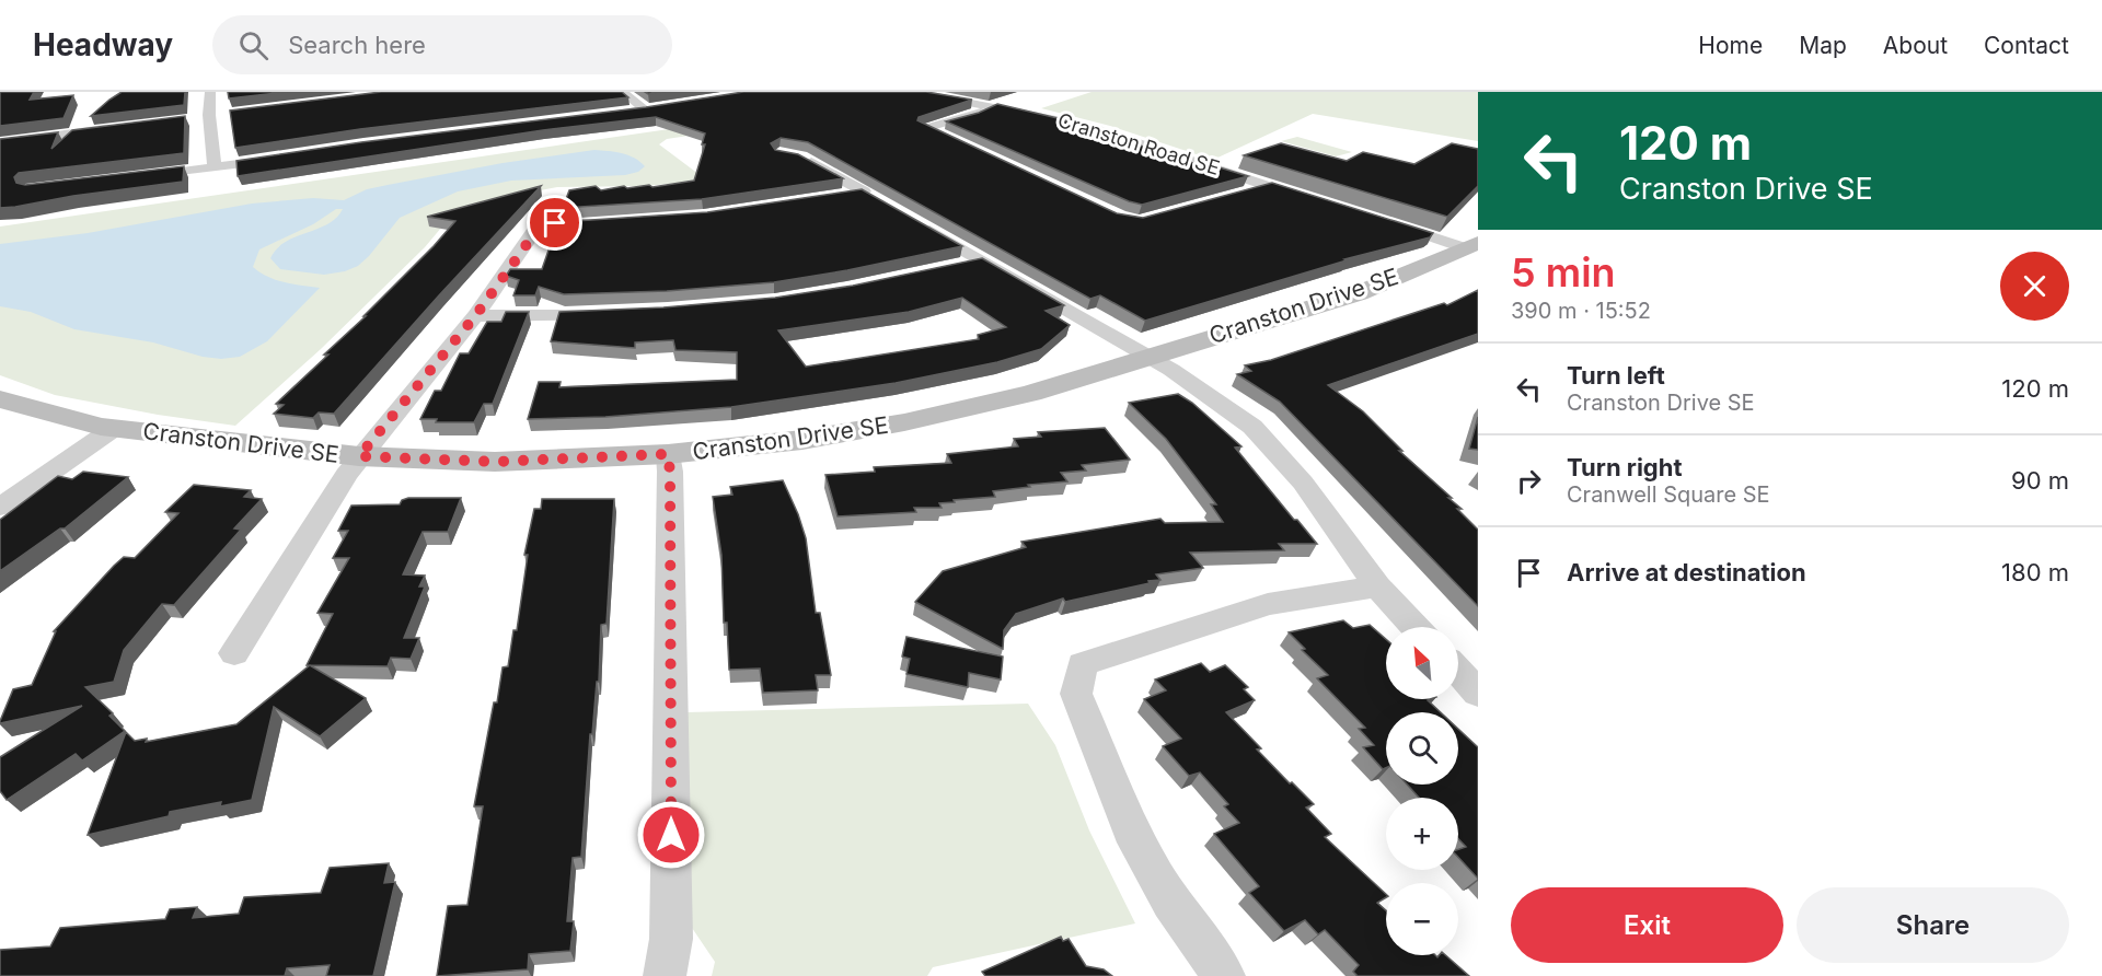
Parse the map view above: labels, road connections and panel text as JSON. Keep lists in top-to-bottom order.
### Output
{
  "streets": {
    "street": ["Cranston Road SE", "Cranston Drive SE"]
  },
  "north": "top left",
  "page": {
    "header": "Headway",
    "search": "Search here",
    "nav": [
      "Home",
      "Map",
      "About",
      "Contact"
    ],
    "turn": ["120 m", "Cranston Drive SE"],
    "heading": ["5 min", "390 m · 15:52"],
    "list": [
      {
        "name": "Turn left",
        "note": "Cranston Drive SE",
        "value": "120 m"
      },
      {
        "name": "Turn right",
        "note": "Cranwell Square SE",
        "value": "90 m"
      },
      {
        "name": "Arrive at destination",
        "value": "180 m"
      }
    ],
    "map_buttons": ["+", "−"],
    "buttons": ["Exit", "Share"]
  }
}
